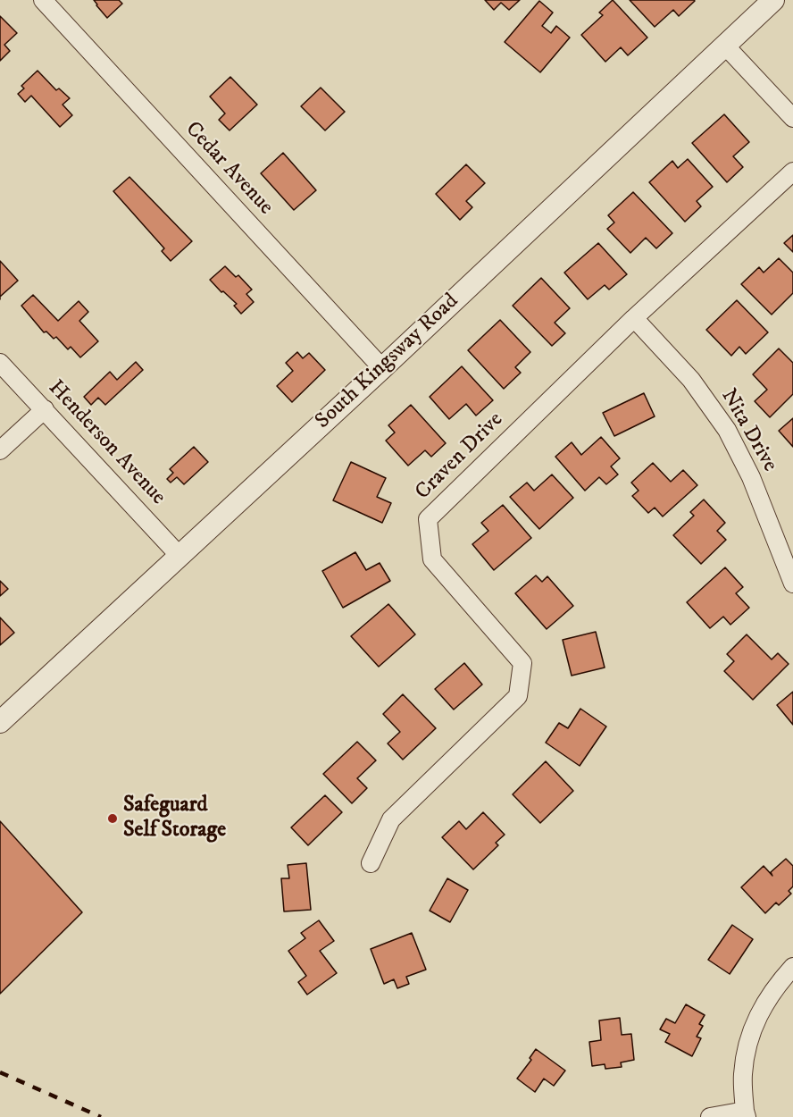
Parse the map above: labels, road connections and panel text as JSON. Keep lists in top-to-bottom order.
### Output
{
  "streets": {
    "street": [
      "Cedar Avenue",
      "South Kingsway Road",
      "Nita Drive",
      "Henderson Avenue",
      "Craven Drive"
    ]
  },
  "crossings": [
    ["Cedar Avenue", "South Kingsway Road"],
    ["South Kingsway Road", "Henderson Avenue"],
    ["Nita Drive", "Craven Drive"]
  ],
  "places": ["Safeguard Self Storage"]
}
